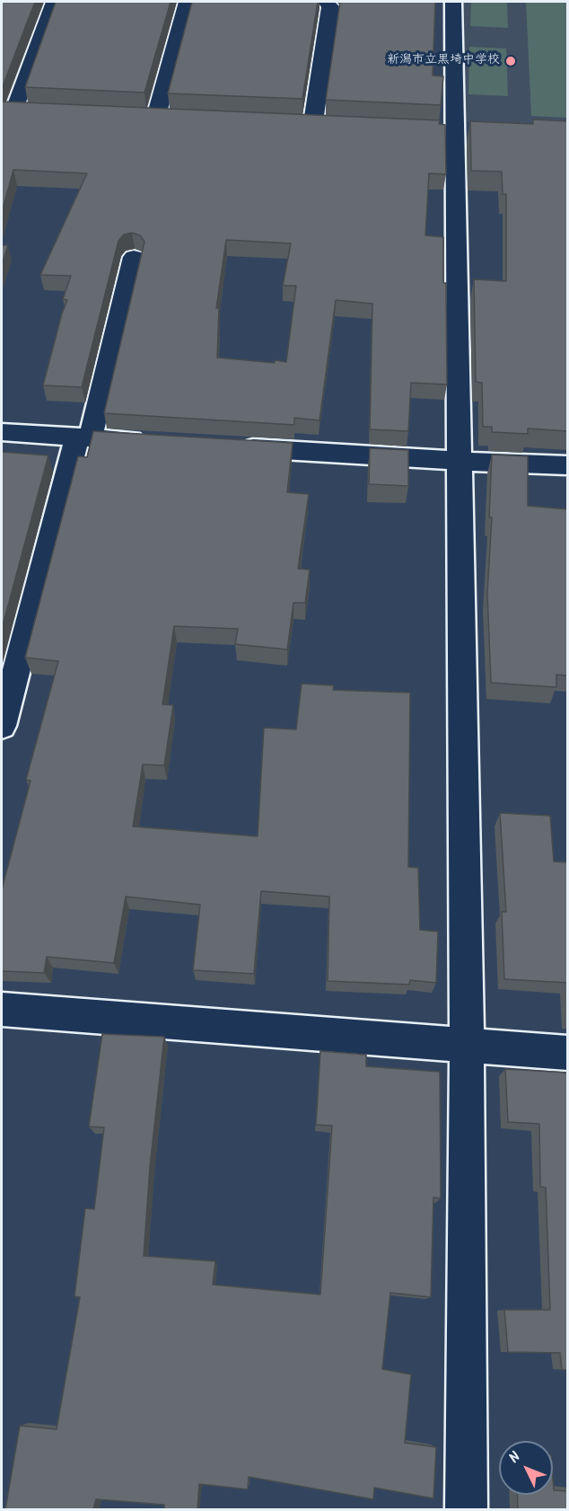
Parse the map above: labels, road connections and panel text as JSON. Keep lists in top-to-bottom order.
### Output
{
  "places": ["新潟市立黒埼中学校"],
  "north": "top left"
}
